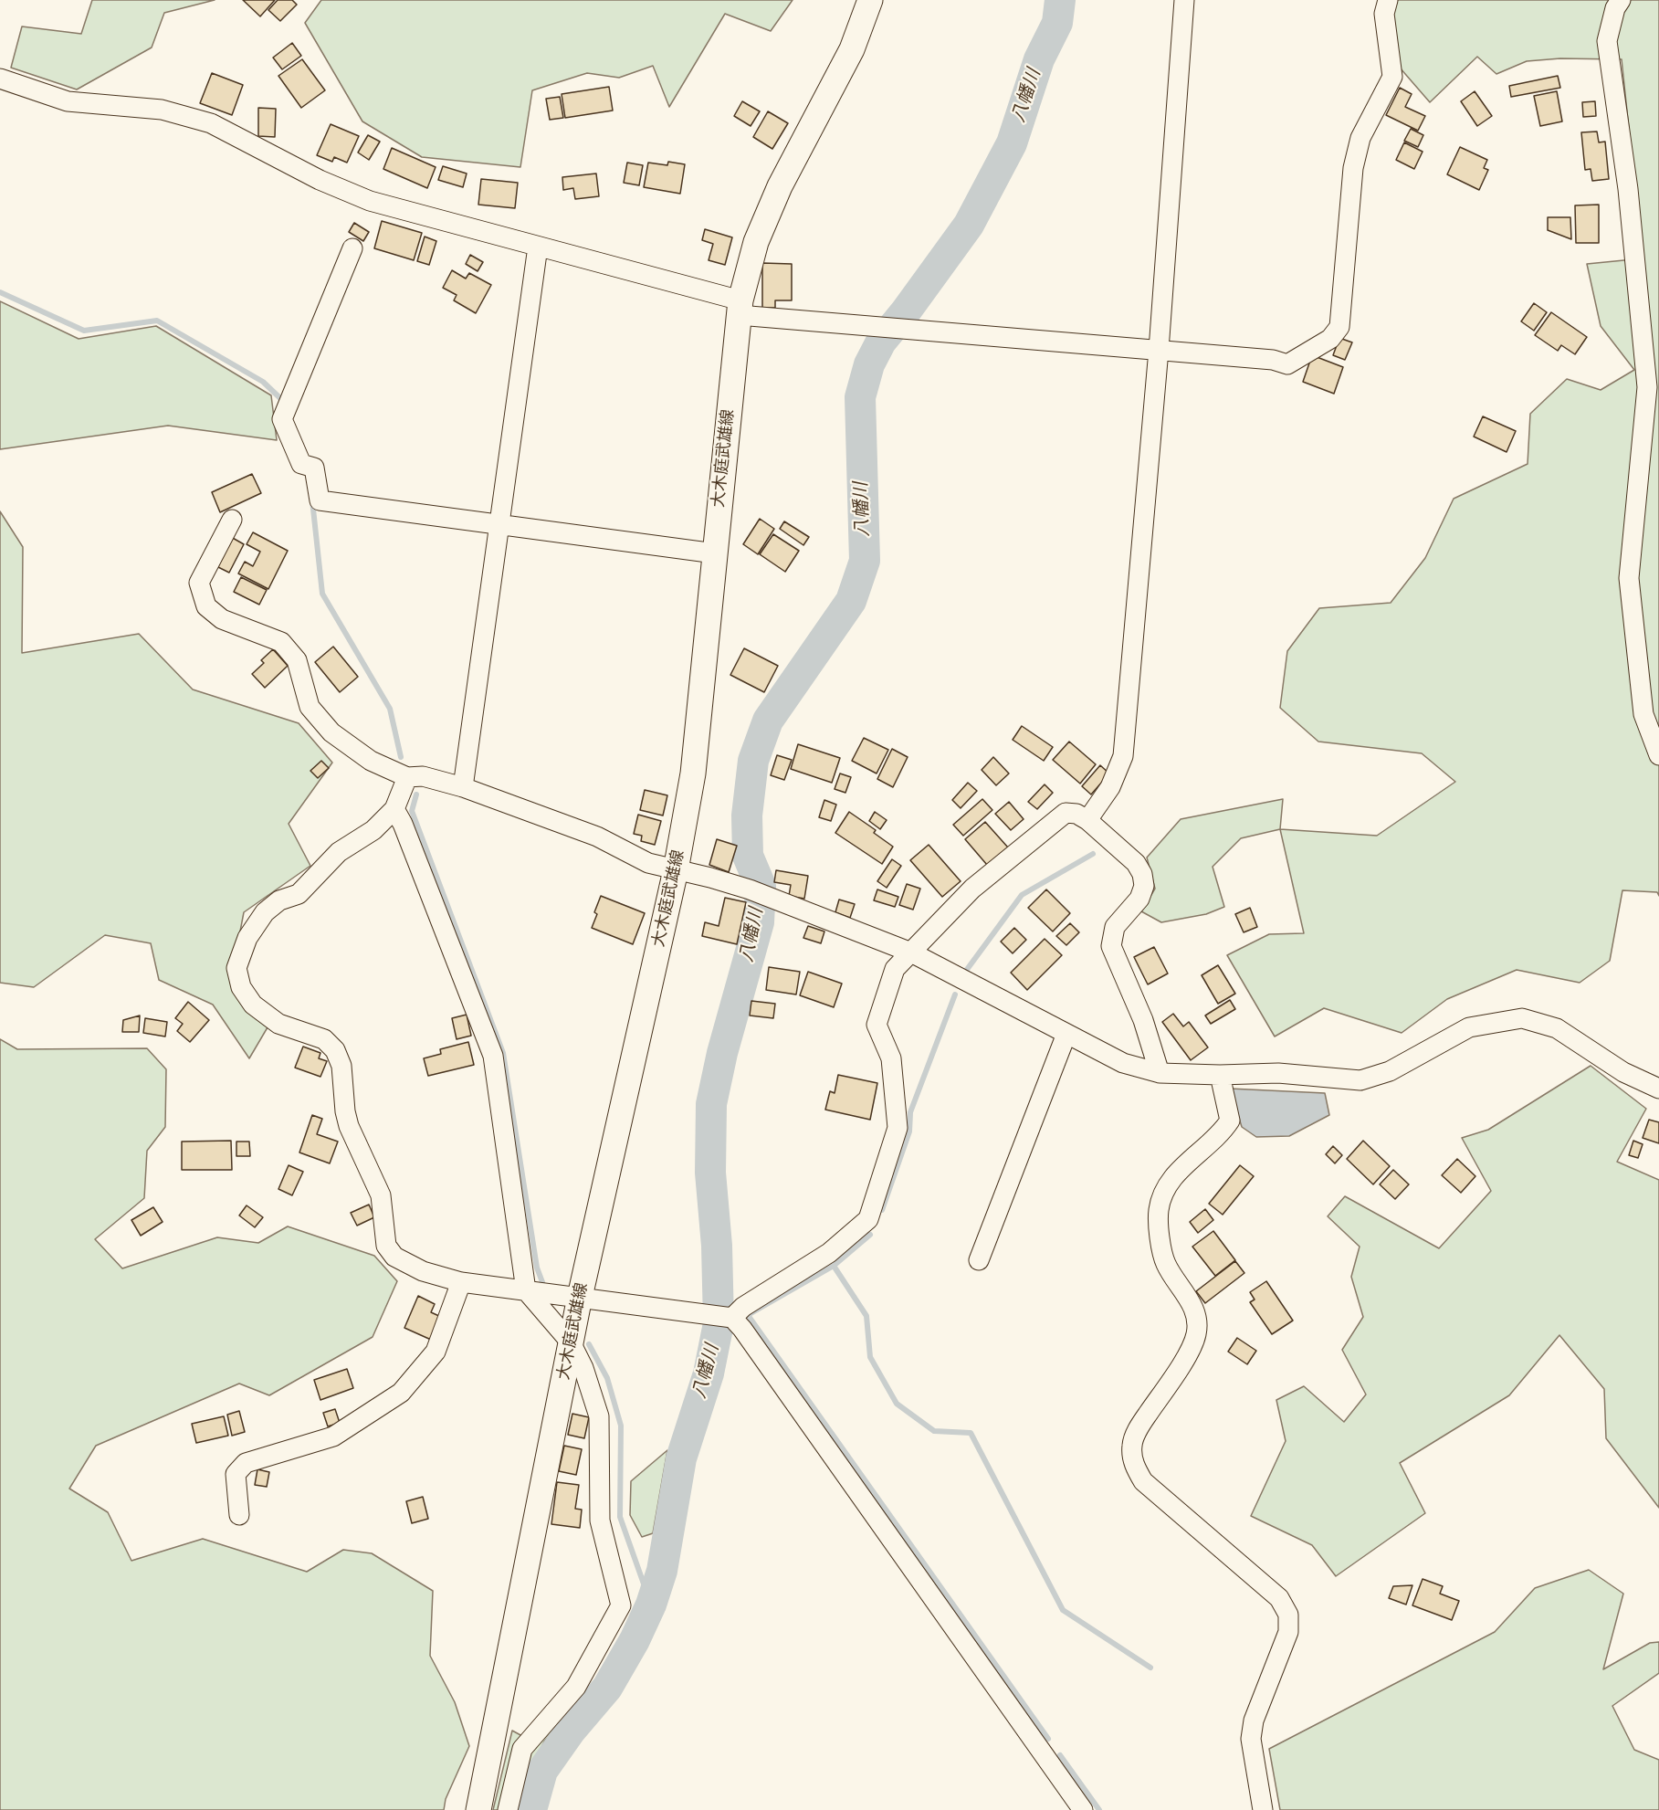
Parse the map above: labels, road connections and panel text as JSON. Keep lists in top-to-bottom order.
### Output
{
  "streets": {
    "main road": ["大木庭武雄線"]
  },
  "water": ["八幡川"]
}
